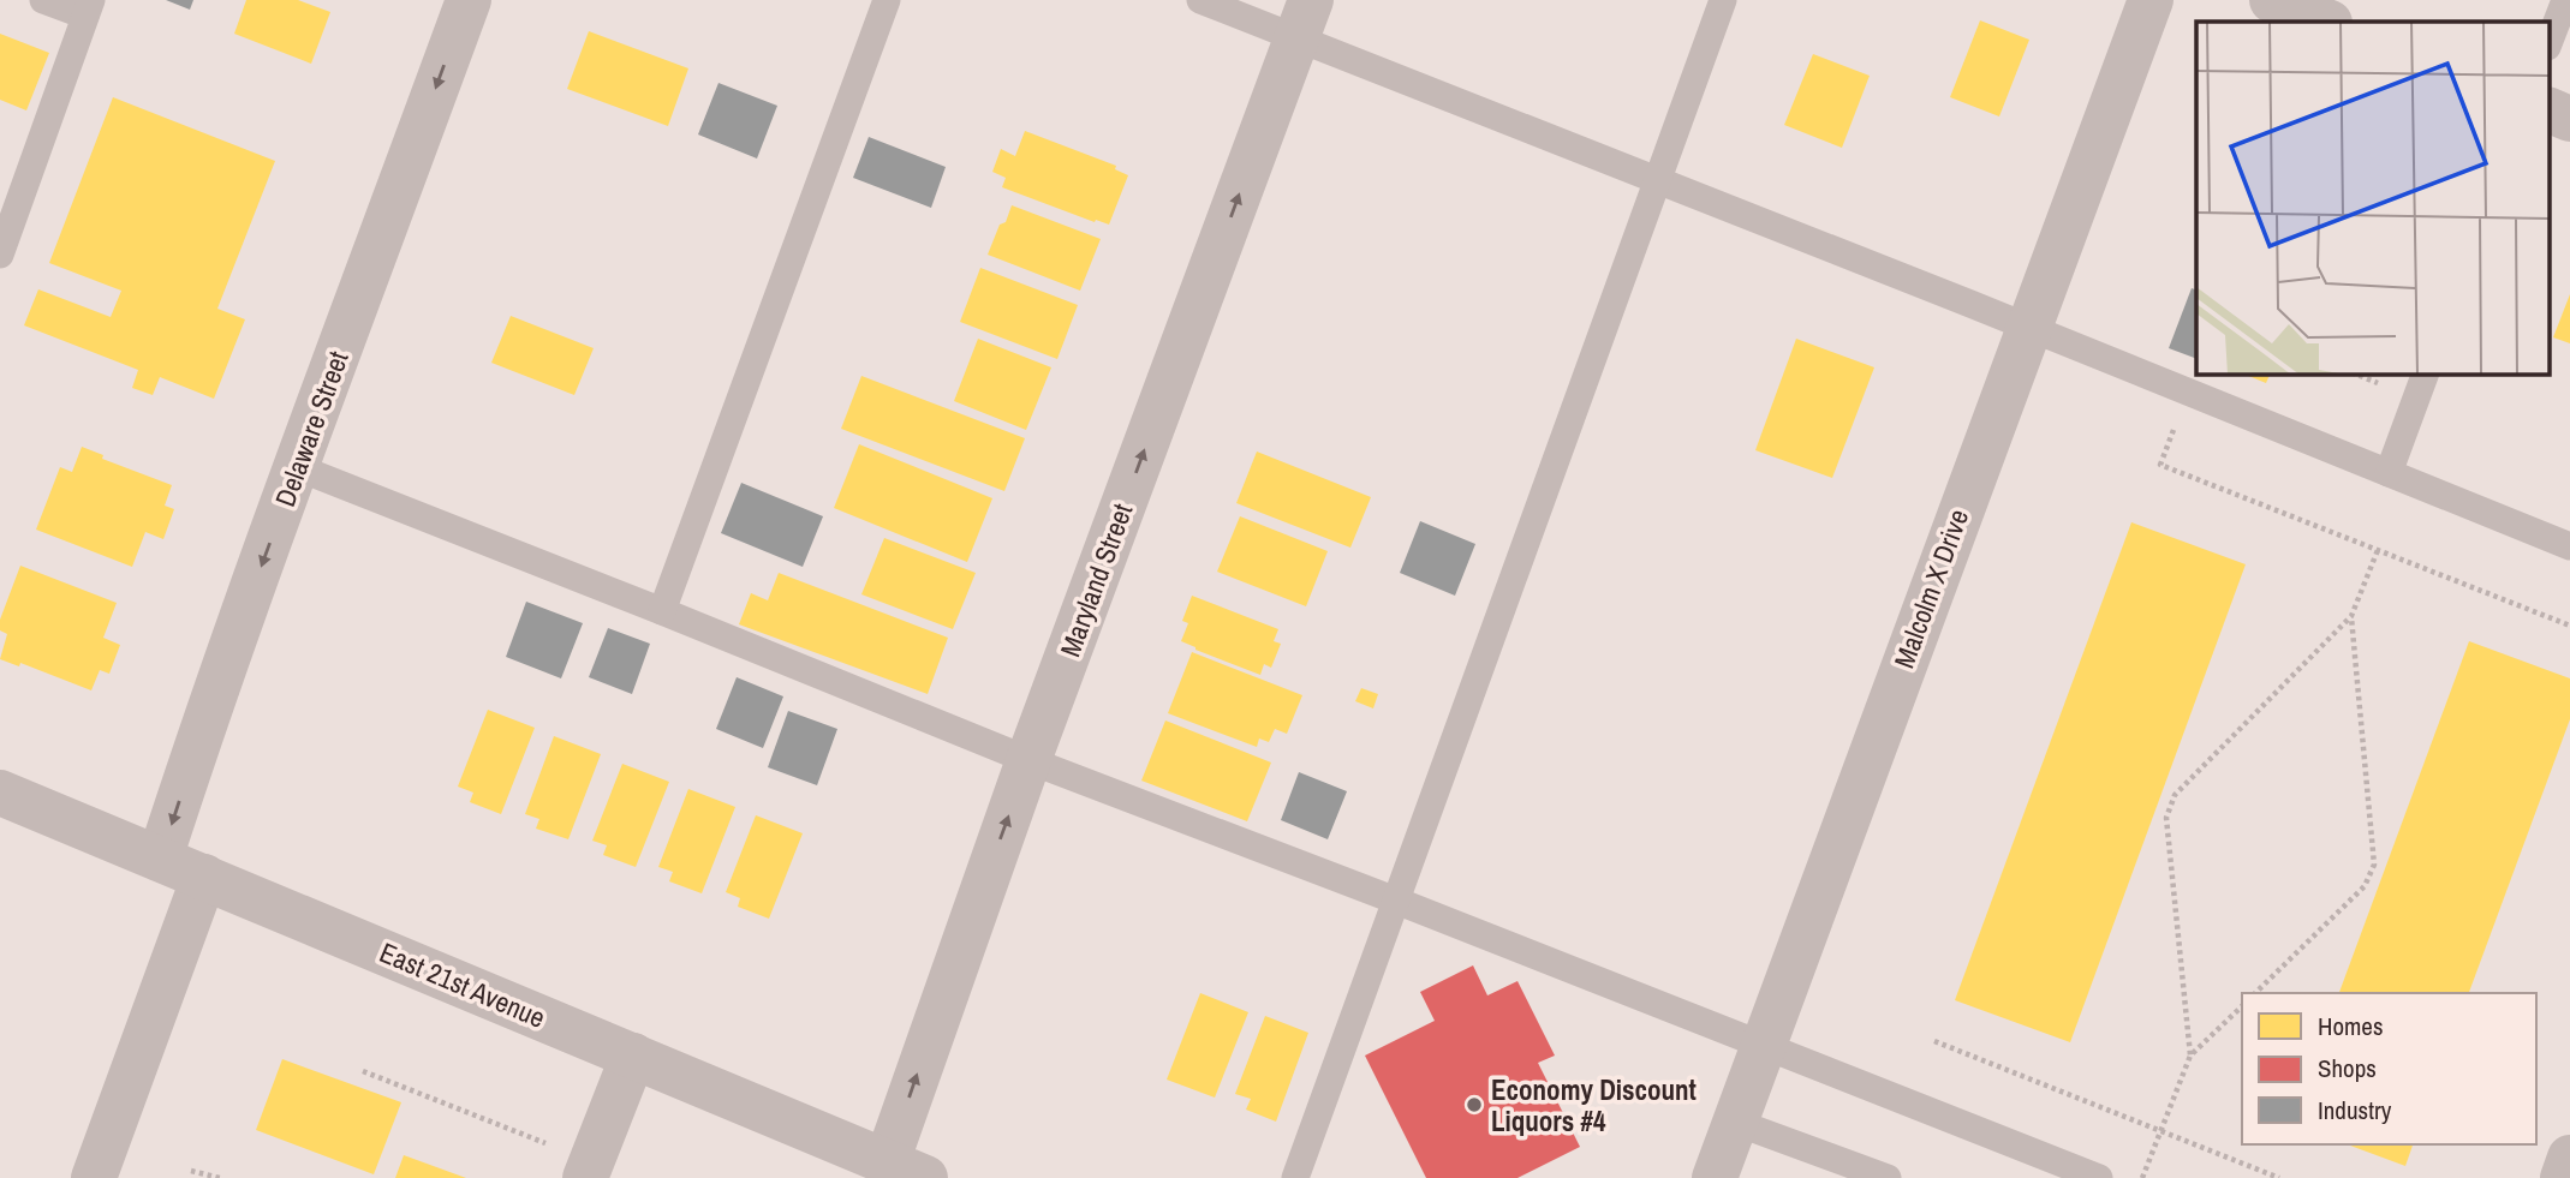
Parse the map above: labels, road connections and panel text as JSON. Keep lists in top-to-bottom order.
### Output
{
  "streets": {
    "street": [
      "Delaware Street",
      "Maryland Street",
      "Malcolm X Drive",
      "East 21st Avenue"
    ]
  },
  "crossings": [
    ["Delaware Street", "East 21st Avenue"],
    ["Maryland Street", "East 21st Avenue"]
  ],
  "one_way": ["Delaware Street", "Maryland Street"],
  "places": ["Economy Discount Liquors #4"],
  "legend": ["Homes", "Shops", "Industry"]
}
